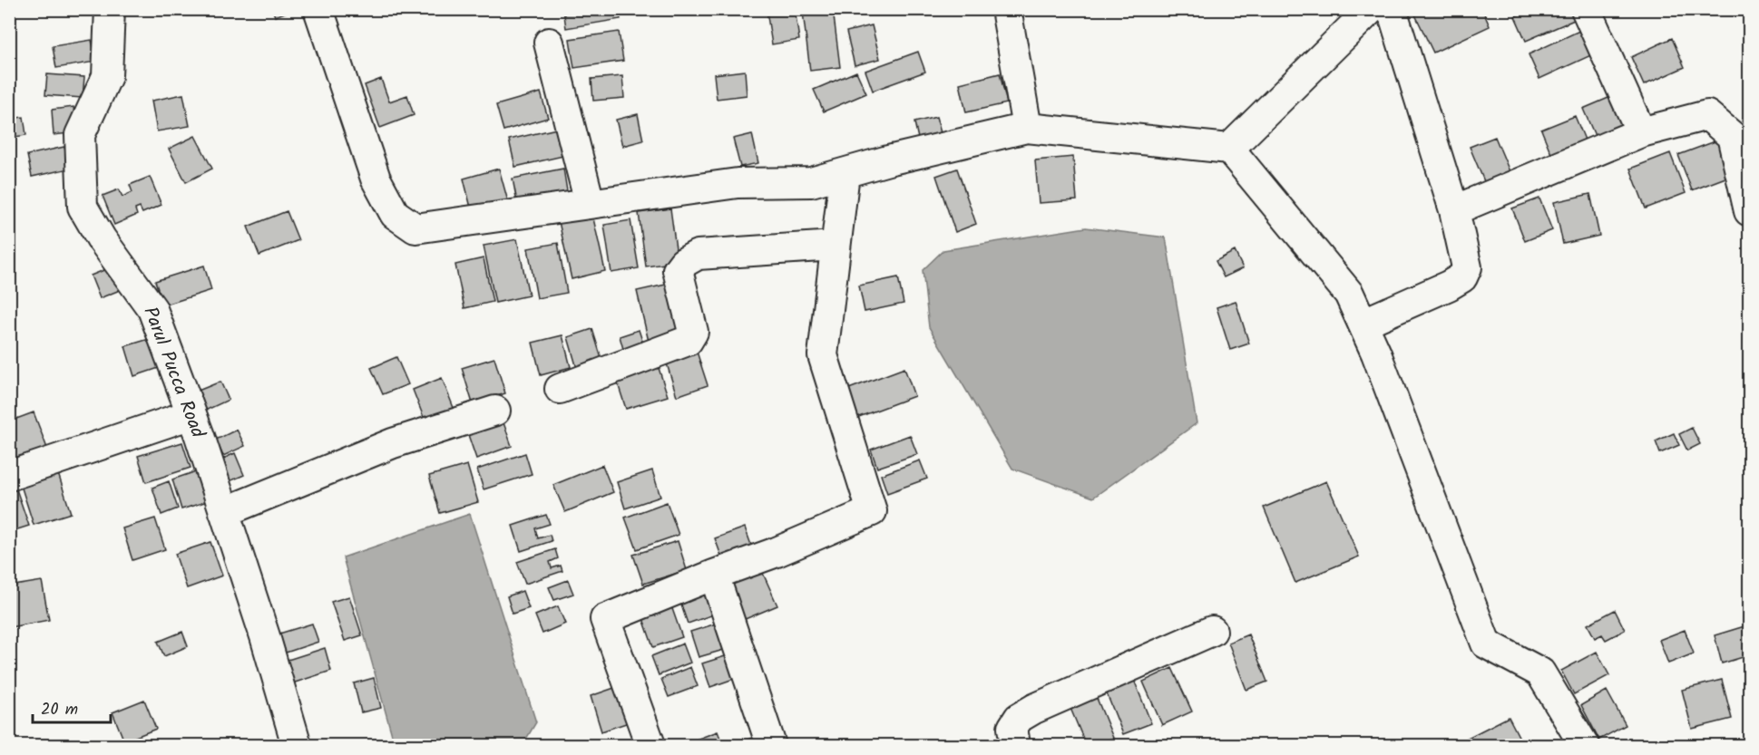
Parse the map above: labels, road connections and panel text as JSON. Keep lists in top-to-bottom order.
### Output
{
  "streets": {
    "street": ["Parul Pucca Road"]
  },
  "scale_bar": "20 m"
}
